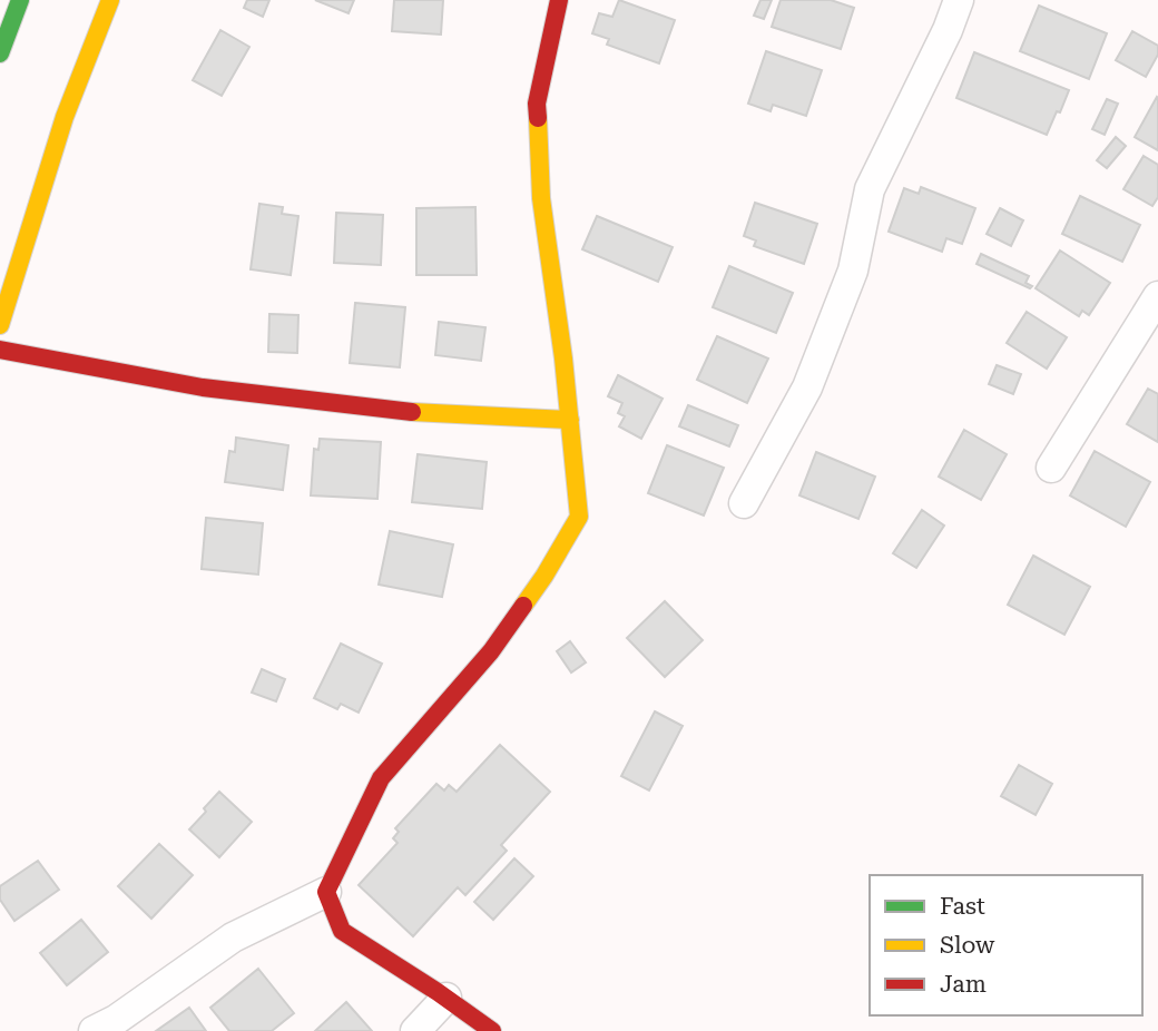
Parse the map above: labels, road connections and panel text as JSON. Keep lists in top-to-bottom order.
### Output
{
  "legend": ["Fast", "Slow", "Jam"]
}
